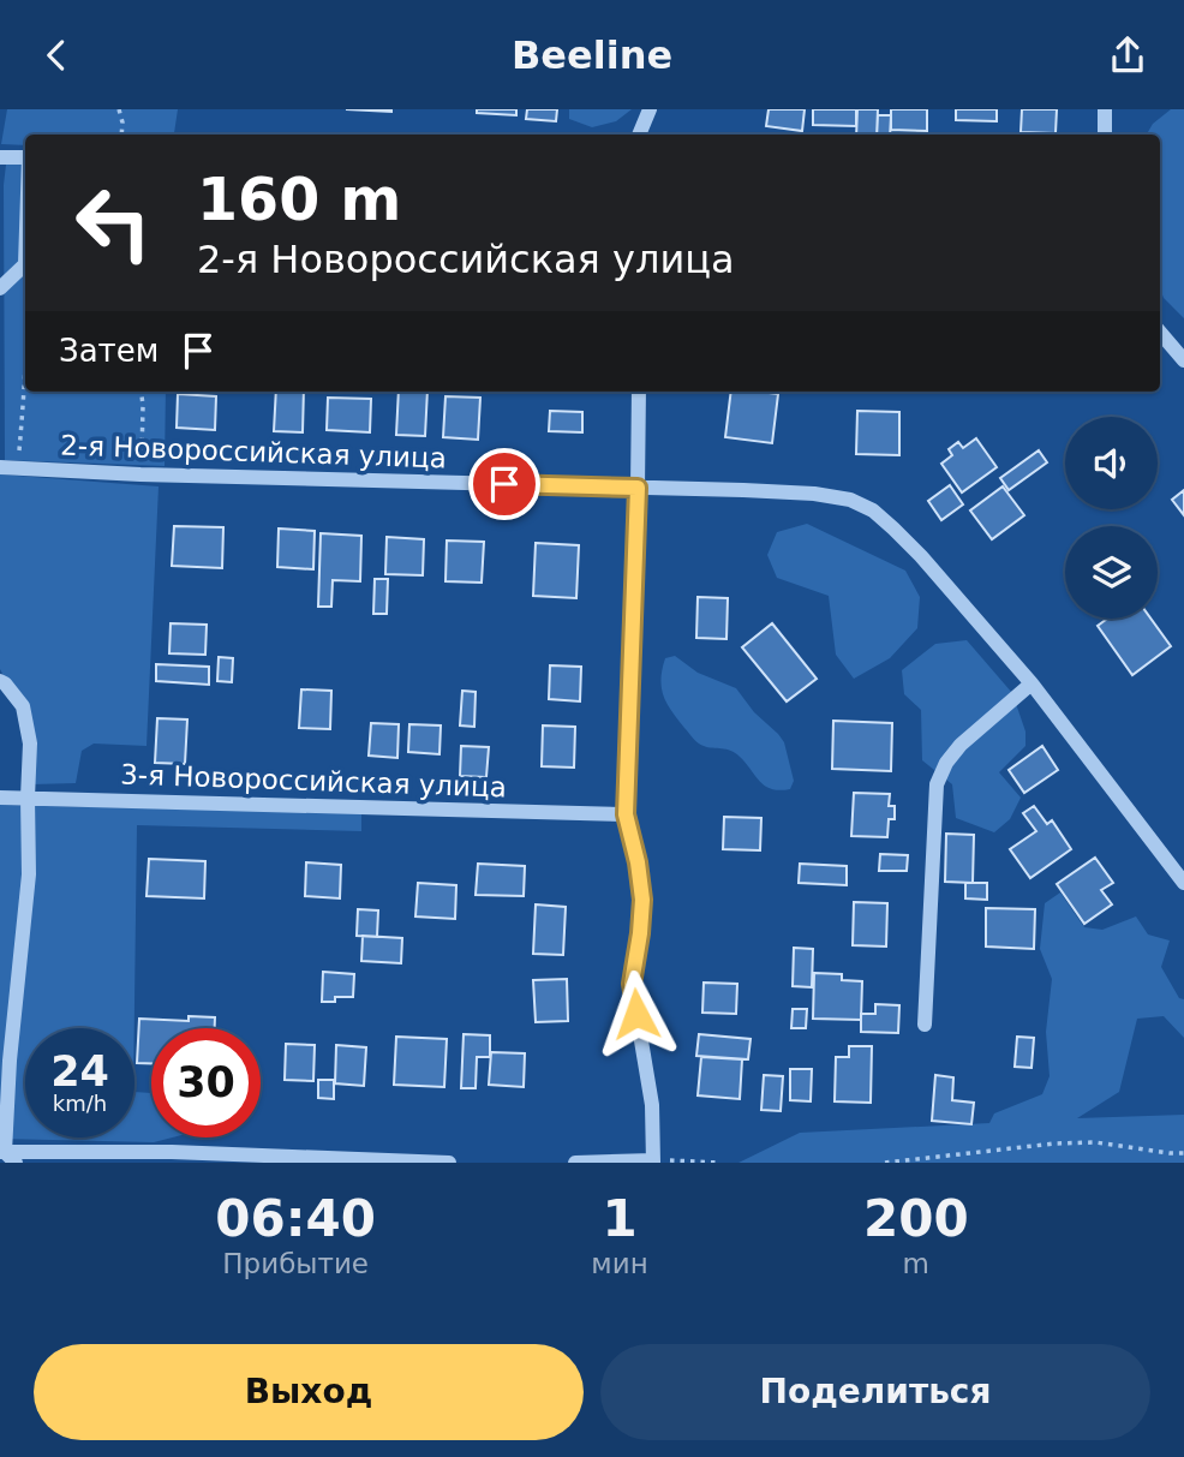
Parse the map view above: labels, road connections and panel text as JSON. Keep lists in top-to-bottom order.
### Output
{
  "streets": {
    "street": ["2-я Новороссийская улица", "3-я Новороссийская улица"]
  },
  "page": {
    "header": "Beeline",
    "turn": ["160 m", "2-я Новороссийская улица"],
    "then": "Затем",
    "speed": "24 km/h",
    "limit": "30",
    "eta": [
      "06:40",
      "Прибытие",
      "1",
      "мин",
      "200",
      "m"
    ],
    "buttons": ["Выход", "Поделиться"]
  }
}
